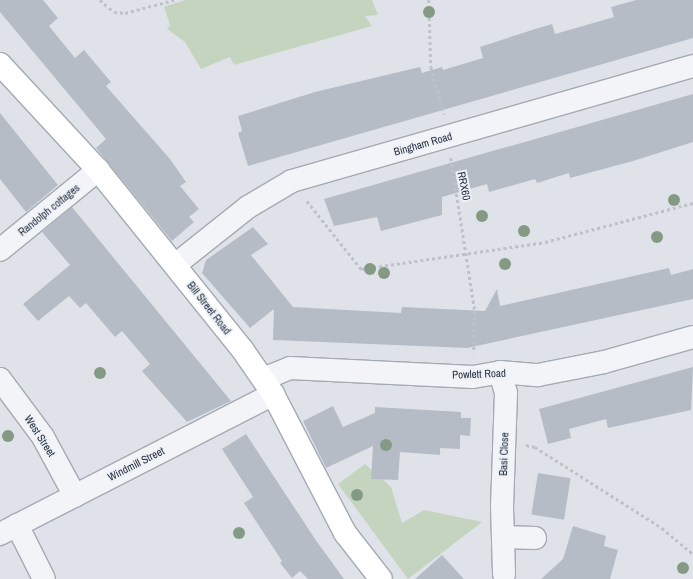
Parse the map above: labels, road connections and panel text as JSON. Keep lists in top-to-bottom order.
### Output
{
  "streets": {
    "main road": ["Bill Street Road"],
    "street": [
      "Bingham Road",
      "Randolph cottages",
      "Powlett Road",
      "West Street",
      "Basi Close",
      "Windmill Street"
    ],
    "path": ["RRX60"]
  },
  "crossings": [
    ["Bingham Road", "RRX60"],
    ["Bingham Road", "Bill Street Road"],
    ["RRX60", "Powlett Road"],
    ["Randolph cottages", "Bill Street Road"],
    ["Bill Street Road", "Powlett Road"],
    ["Bill Street Road", "Windmill Street"],
    ["Powlett Road", "Basi Close"],
    ["Powlett Road", "Windmill Street"],
    ["West Street", "Windmill Street"]
  ]
}
